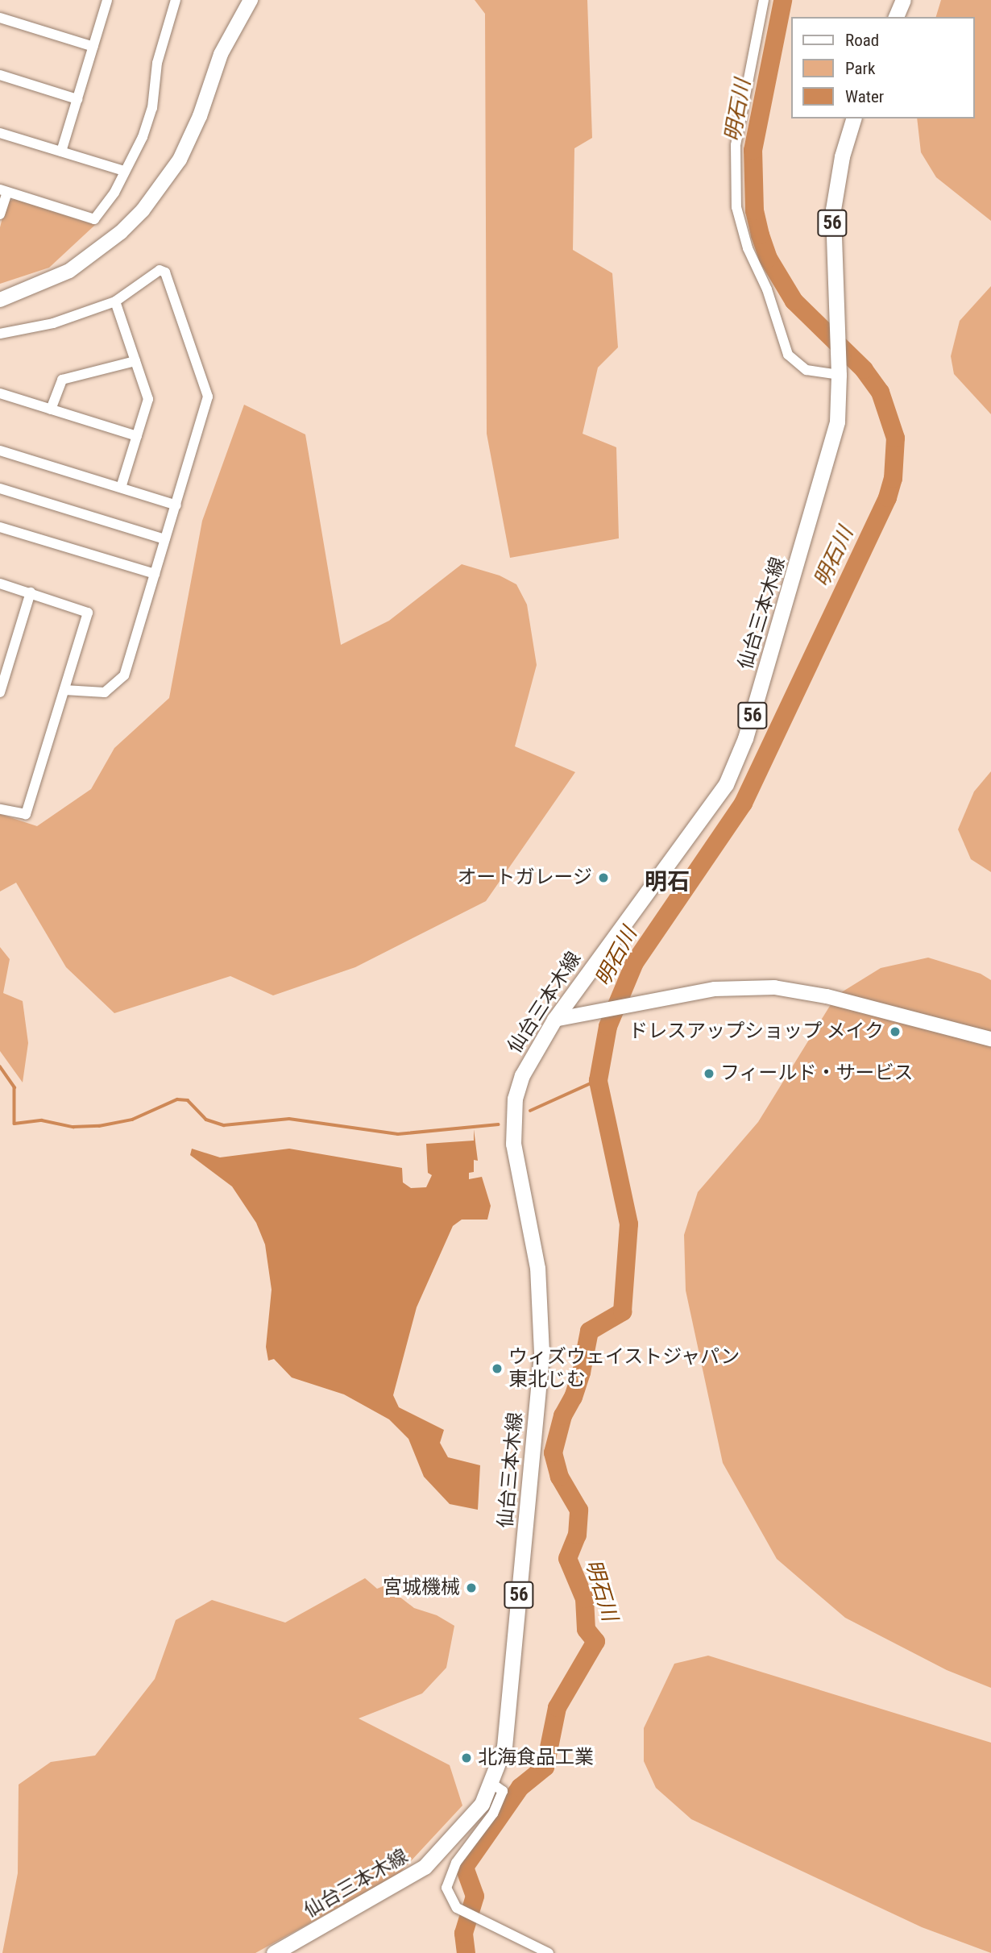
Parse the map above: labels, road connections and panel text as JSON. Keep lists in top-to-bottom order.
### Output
{
  "streets": {
    "main road": ["56", "仙台三本木線"]
  },
  "districts": ["明石"],
  "water": ["明石川"],
  "places": [
    "オートガレージ",
    "ドレスアップショップ メイク",
    "フィールド・サービス",
    "ウィズウェイストジャパン 東北じむ",
    "宮城機械",
    "北海食品工業"
  ],
  "legend": ["Road", "Park", "Water"]
}
